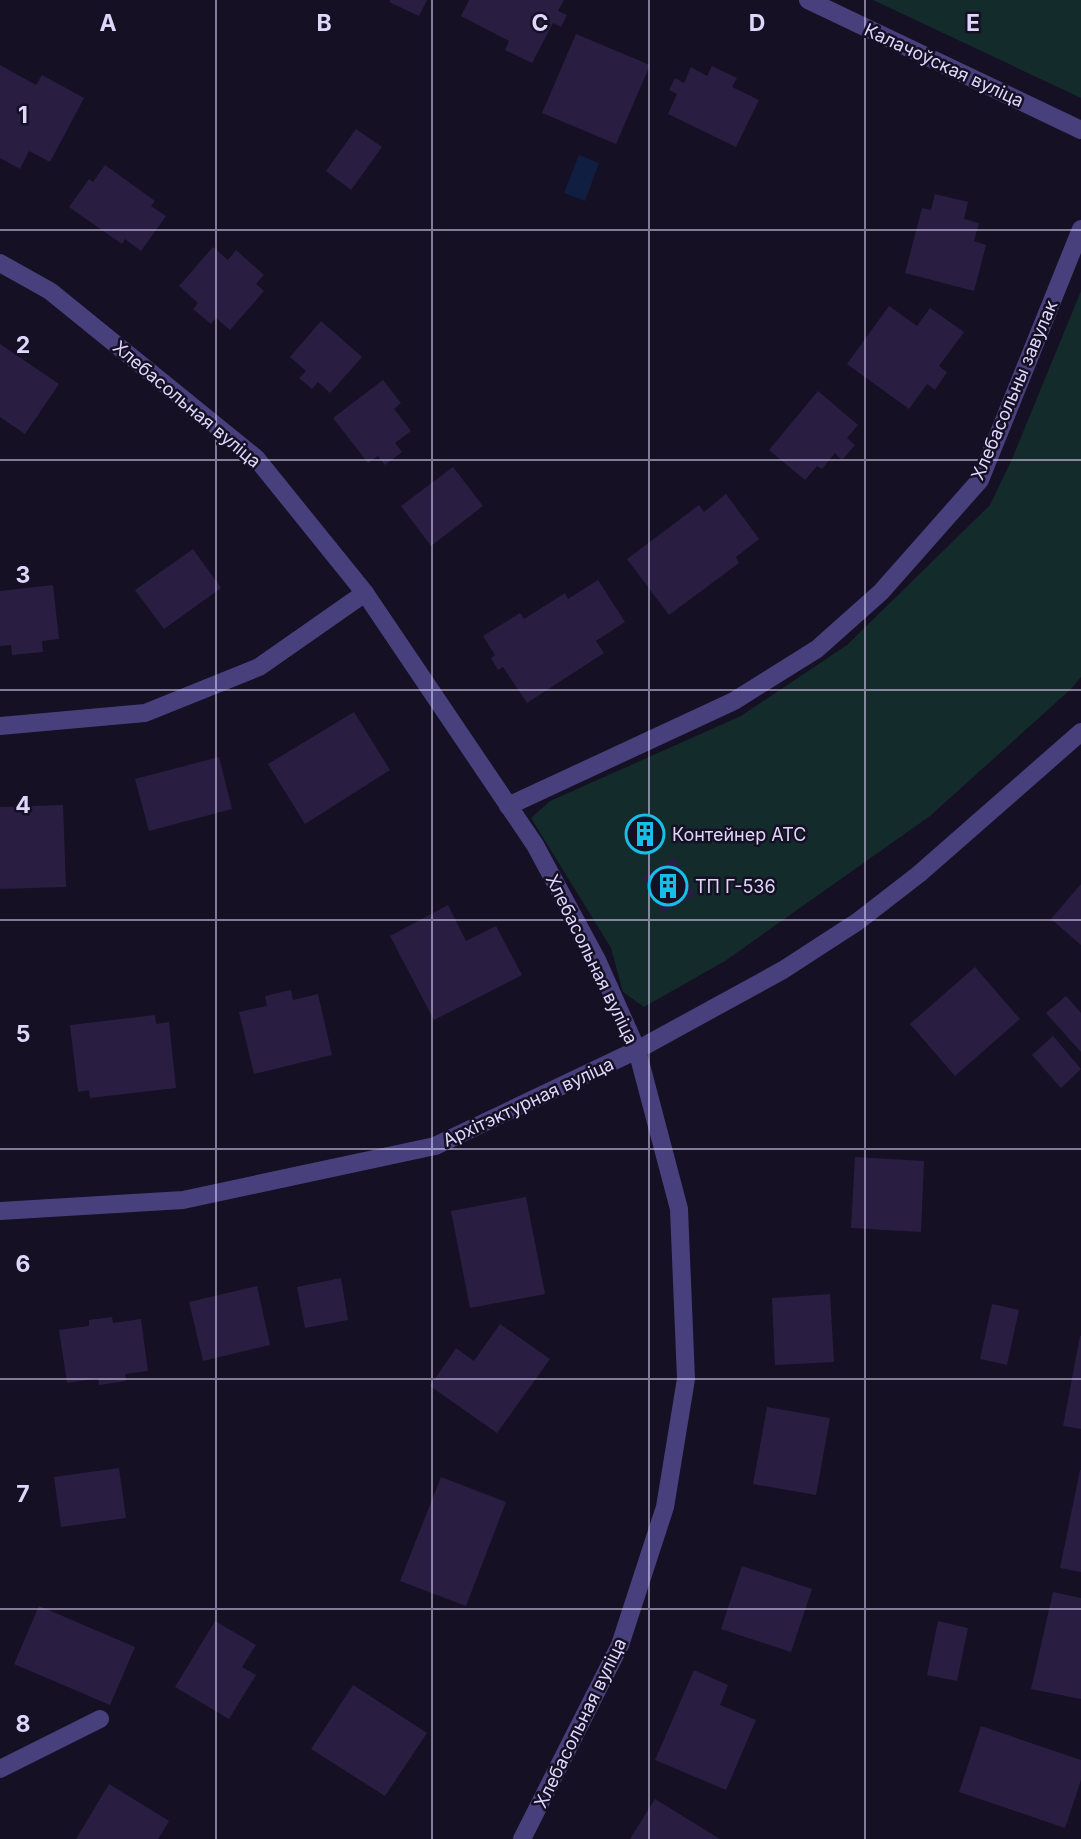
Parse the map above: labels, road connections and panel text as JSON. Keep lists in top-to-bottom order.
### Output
{
  "streets": {
    "street": [
      "Калачоўская вуліца",
      "Хлебасольны завулак",
      "Хлебасольная вуліца",
      "Архітэктурная вуліца"
    ]
  },
  "crossings": [
    ["Хлебасольны завулак", "Хлебасольная вуліца"],
    ["Хлебасольная вуліца", "Архітэктурная вуліца"]
  ],
  "places": {
    "building": ["Контейнер АТС", "ТП Г-536"]
  },
  "grid": {
    "columns": [
      "A",
      "B",
      "C",
      "D",
      "E"
    ],
    "rows": [
      "1",
      "2",
      "3",
      "4",
      "5",
      "6",
      "7",
      "8"
    ]
  }
}
